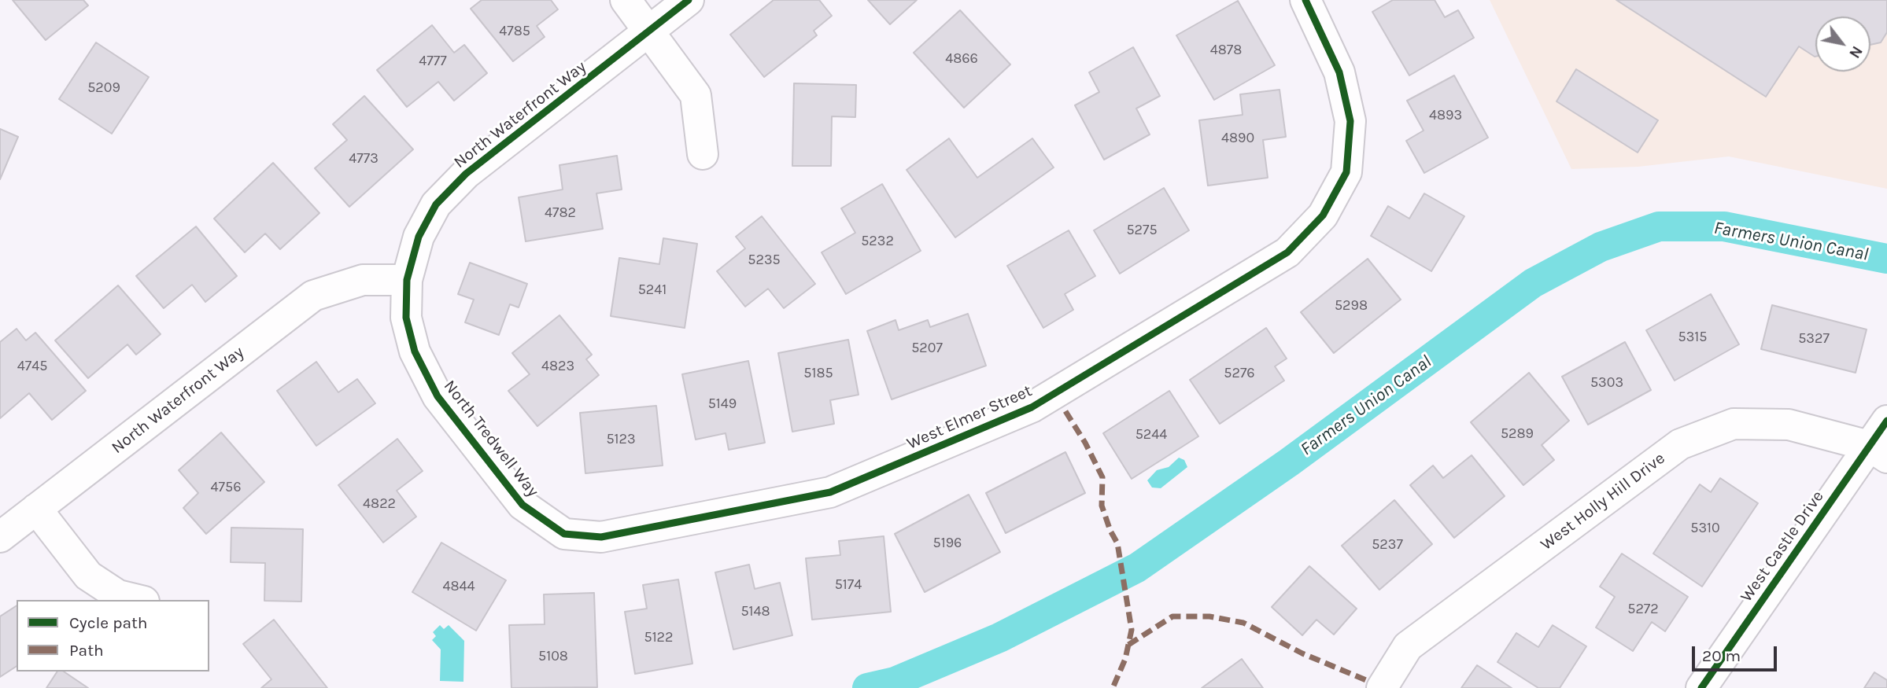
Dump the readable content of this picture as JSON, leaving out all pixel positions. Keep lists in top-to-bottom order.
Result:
{
  "streets": {
    "street": [
      "North Waterfront Way",
      "West Elmer Street",
      "North Tredwell Way",
      "West Holly Hill Drive",
      "West Castle Drive"
    ]
  },
  "crossings": [
    ["North Waterfront Way", "North Tredwell Way"],
    ["West Elmer Street", "North Tredwell Way"],
    ["West Holly Hill Drive", "West Castle Drive"]
  ],
  "water": ["Farmers Union Canal"],
  "house_numbers": [
    "4785",
    "4878",
    "4866",
    "4777",
    "5209",
    "4893",
    "4890",
    "4773",
    "4782",
    "5275",
    "5232",
    "5235",
    "5241",
    "5298",
    "5315",
    "5327",
    "5207",
    "4745",
    "4823",
    "5185",
    "5276",
    "5303",
    "5149",
    "5289",
    "5244",
    "5123",
    "4756",
    "4822",
    "5310",
    "5196",
    "5237",
    "5174",
    "4844",
    "5272",
    "5148",
    "5122",
    "5108"
  ],
  "legend": ["Cycle path", "Path"],
  "scale_bar": "20 m",
  "north": "bottom right"
}
